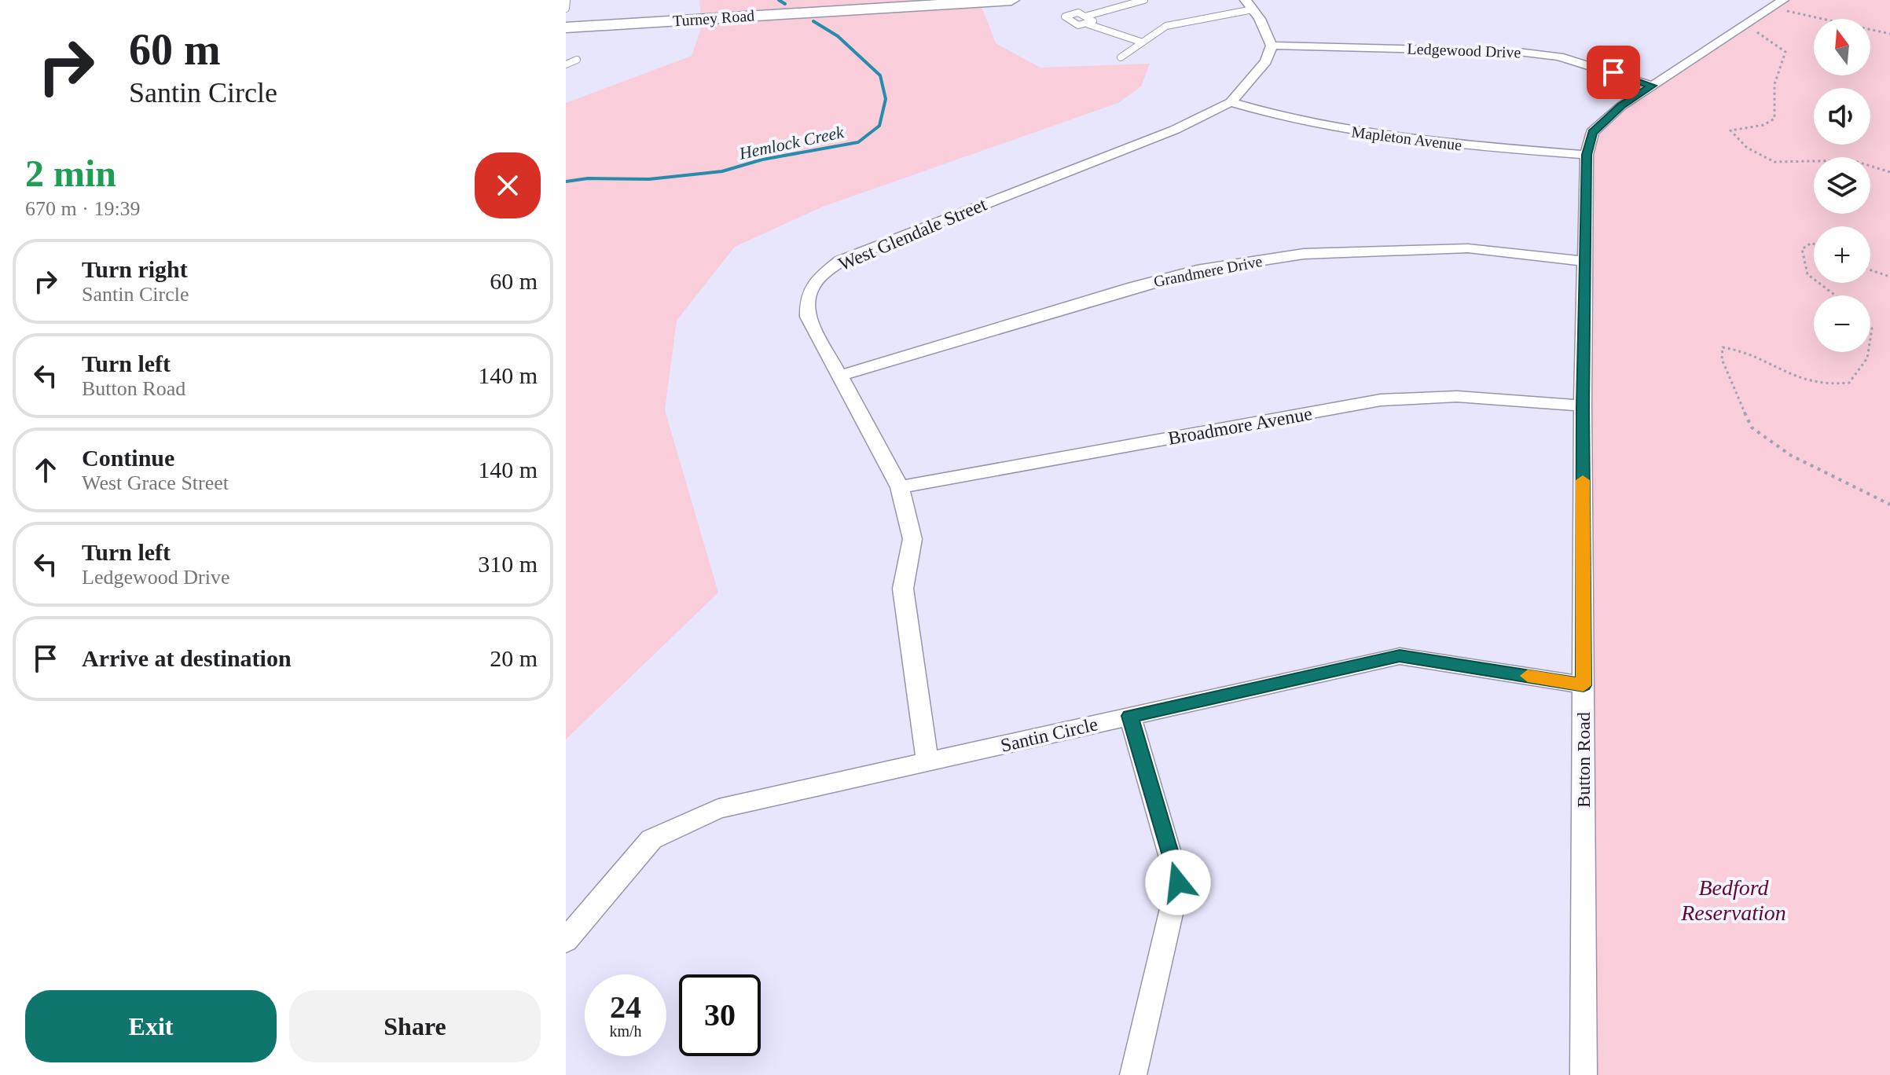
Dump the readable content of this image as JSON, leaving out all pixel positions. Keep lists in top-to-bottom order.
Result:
{
  "streets": {
    "street": [
      "Turney Road",
      "Ledgewood Drive",
      "Mapleton Avenue",
      "West Glendale Street",
      "Grandmere Drive",
      "Broadmore Avenue",
      "Santin Circle",
      "Button Road"
    ]
  },
  "crossings": [
    ["Ledgewood Drive", "West Glendale Street"],
    ["Mapleton Avenue", "West Glendale Street"],
    ["Mapleton Avenue", "Button Road"],
    ["West Glendale Street", "Grandmere Drive"],
    ["West Glendale Street", "Broadmore Avenue"],
    ["West Glendale Street", "Santin Circle"],
    ["Grandmere Drive", "Button Road"],
    ["Broadmore Avenue", "Button Road"],
    ["Santin Circle", "Button Road"]
  ],
  "water": ["Hemlock Creek"],
  "parks": ["Bedford Reservation"],
  "north": "top",
  "page": {
    "turn": ["60 m", "Santin Circle"],
    "map_buttons": ["+", "−"],
    "heading": ["2 min", "670 m · 19:39"],
    "list": [
      {
        "name": "Turn right",
        "note": "Santin Circle",
        "value": "60 m"
      },
      {
        "name": "Turn left",
        "note": "Button Road",
        "value": "140 m"
      },
      {
        "name": "Continue",
        "note": "West Grace Street",
        "value": "140 m"
      },
      {
        "name": "Turn left",
        "note": "Ledgewood Drive",
        "value": "310 m"
      },
      {
        "name": "Arrive at destination",
        "value": "20 m"
      }
    ],
    "speed": "24 km/h",
    "limit": "30",
    "buttons": ["Exit", "Share"]
  }
}
